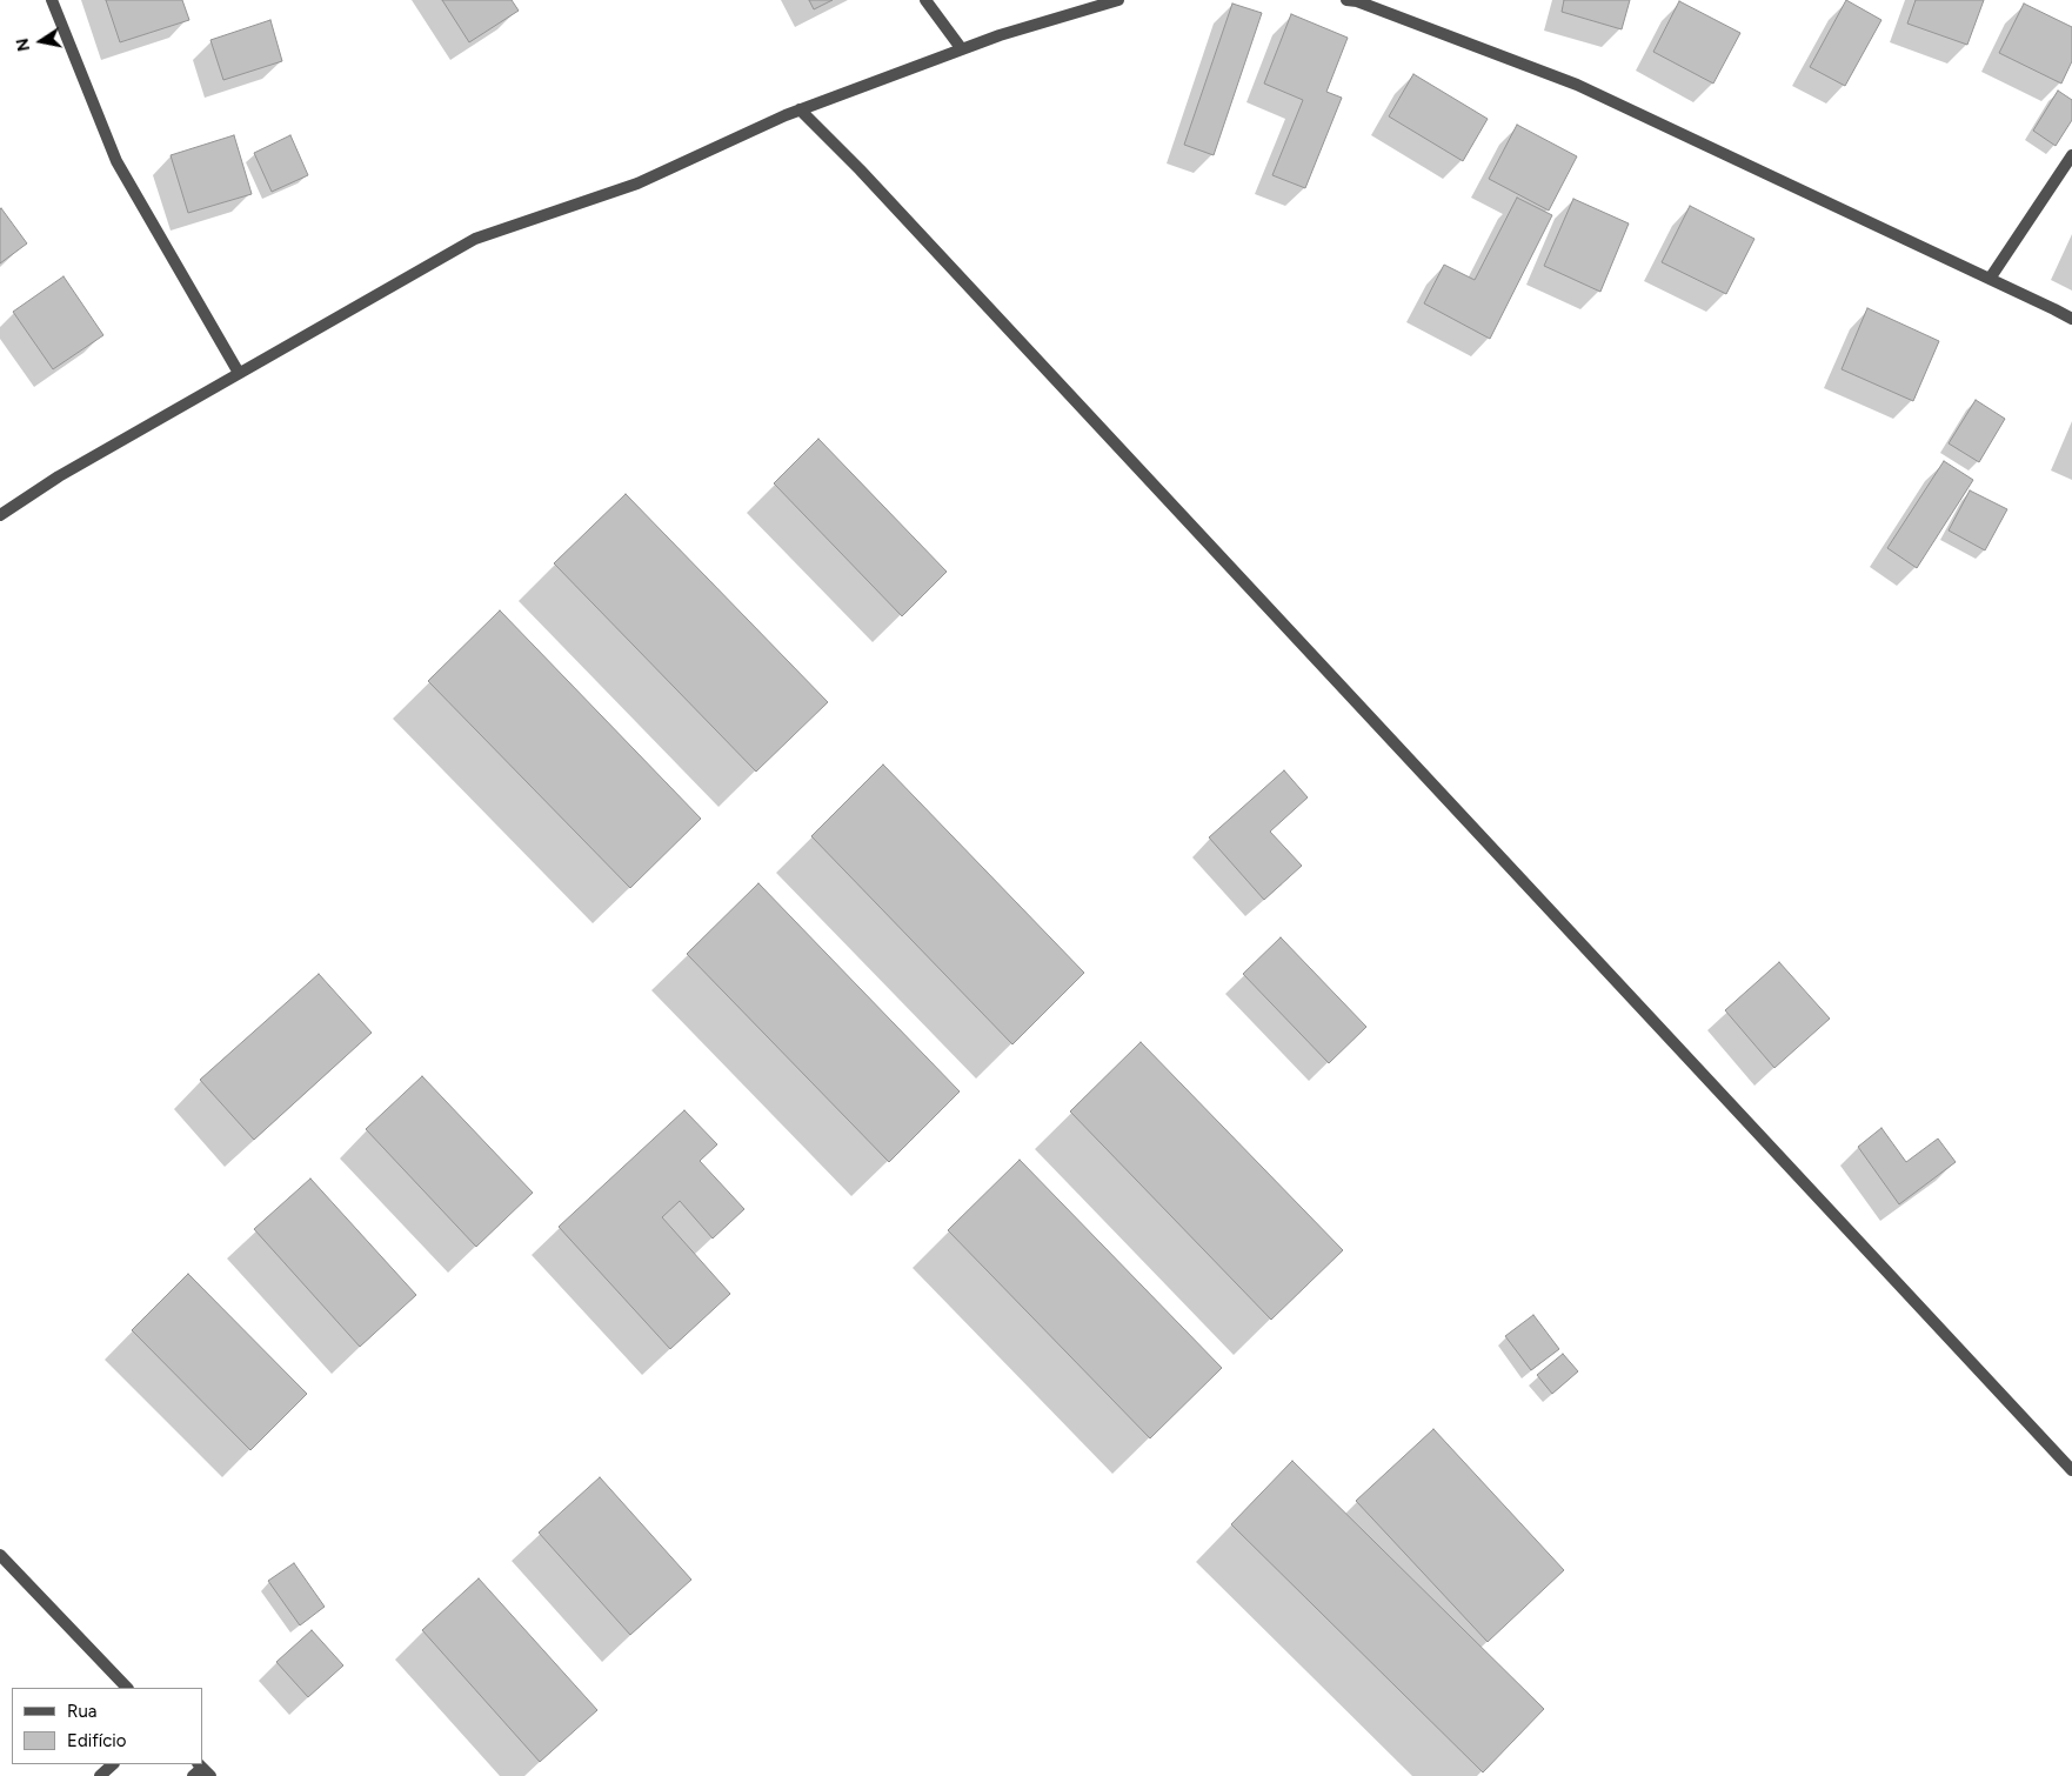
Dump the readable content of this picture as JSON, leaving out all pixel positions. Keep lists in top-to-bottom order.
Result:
{
  "legend": ["Rua", "Edifício"],
  "north": "left"
}
